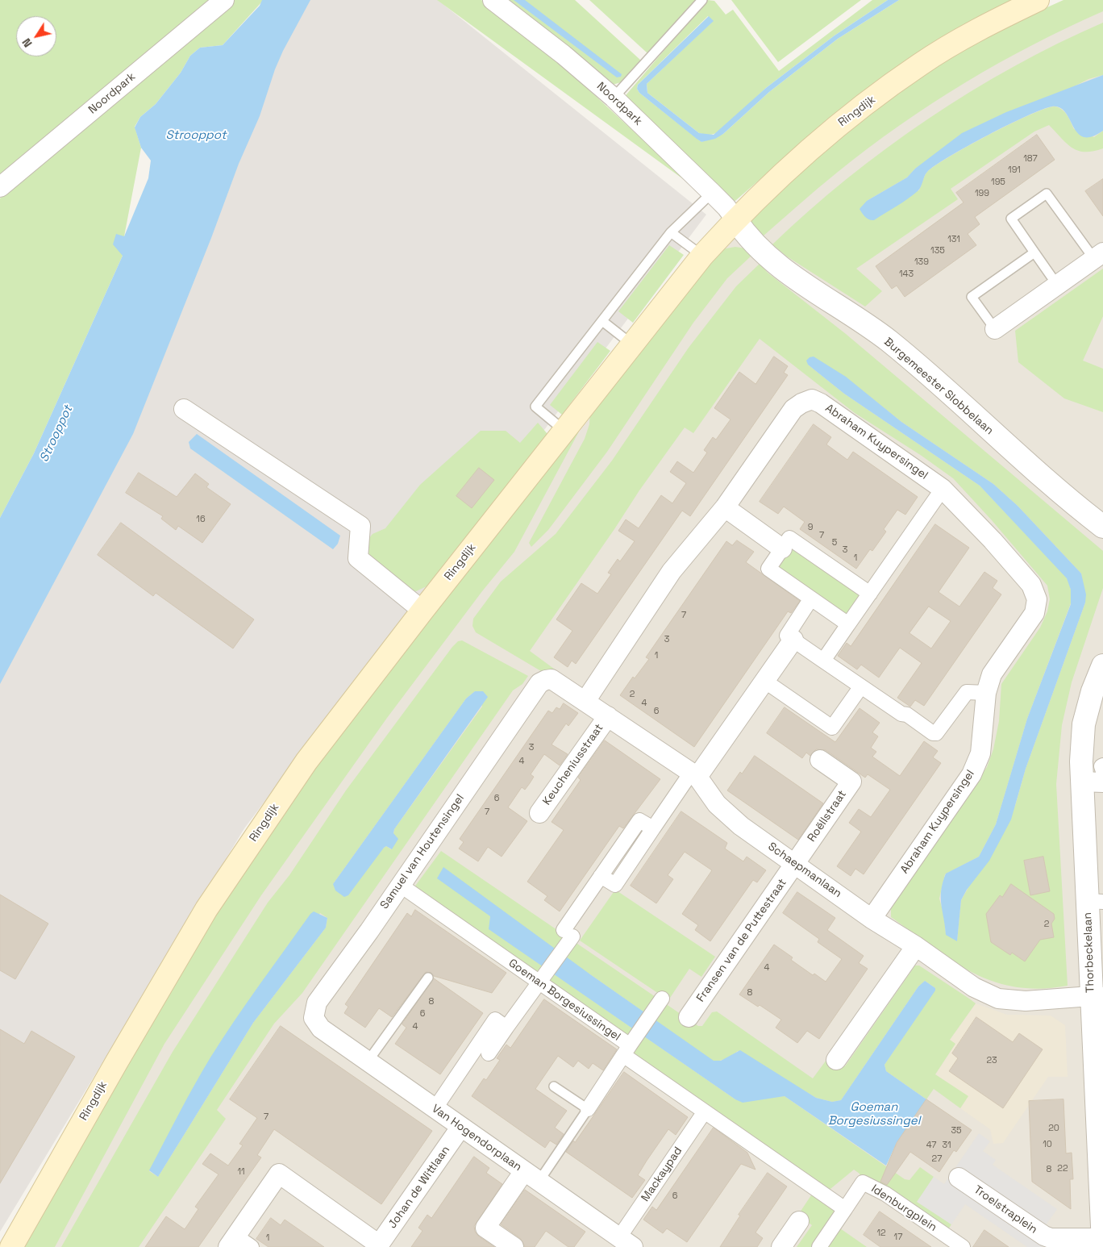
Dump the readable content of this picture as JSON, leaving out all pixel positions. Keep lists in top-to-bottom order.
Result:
{
  "streets": {
    "main road": ["Ringdijk"],
    "street": [
      "Noordpark",
      "Burgemeester Slobbelaan",
      "Abraham Kuypersingel",
      "Keucheniusstraat",
      "Roëllstraat",
      "Samuel van Houtensingel",
      "Schaepmanlaan",
      "Fransen van de Puttestraat",
      "Thorbeckelaan",
      "Goeman Borgesiussingel",
      "Van Hogendorplaan",
      "Mackaypad",
      "Johan de Wittlaan",
      "Idenburgplein",
      "Troelstraplein"
    ]
  },
  "crossings": [
    ["Noordpark", "Ringdijk"],
    ["Noordpark", "Burgemeester Slobbelaan"],
    ["Ringdijk", "Burgemeester Slobbelaan"],
    ["Abraham Kuypersingel", "Schaepmanlaan"],
    ["Keucheniusstraat", "Schaepmanlaan"],
    ["Roëllstraat", "Schaepmanlaan"],
    ["Roëllstraat", "Fransen van de Puttestraat"],
    ["Samuel van Houtensingel", "Schaepmanlaan"],
    ["Samuel van Houtensingel", "Goeman Borgesiussingel"],
    ["Samuel van Houtensingel", "Van Hogendorplaan"],
    ["Schaepmanlaan", "Fransen van de Puttestraat"],
    ["Schaepmanlaan", "Thorbeckelaan"],
    ["Thorbeckelaan", "Troelstraplein"],
    ["Goeman Borgesiussingel", "Mackaypad"],
    ["Goeman Borgesiussingel", "Idenburgplein"],
    ["Van Hogendorplaan", "Mackaypad"],
    ["Van Hogendorplaan", "Johan de Wittlaan"]
  ],
  "water": ["Strooppot", "Goeman Borgesiussingel"],
  "house_numbers": [
    "187",
    "191",
    "195",
    "199",
    "131",
    "135",
    "139",
    "143",
    "16",
    "9",
    "7",
    "5",
    "3",
    "1",
    "7",
    "3",
    "1",
    "2",
    "4",
    "6",
    "3",
    "4",
    "6",
    "7",
    "2",
    "4",
    "8",
    "8",
    "6",
    "4",
    "23",
    "7",
    "20",
    "35",
    "10",
    "47",
    "31",
    "27",
    "22",
    "8",
    "11",
    "6",
    "12",
    "17",
    "1"
  ],
  "north": "bottom left"
}
